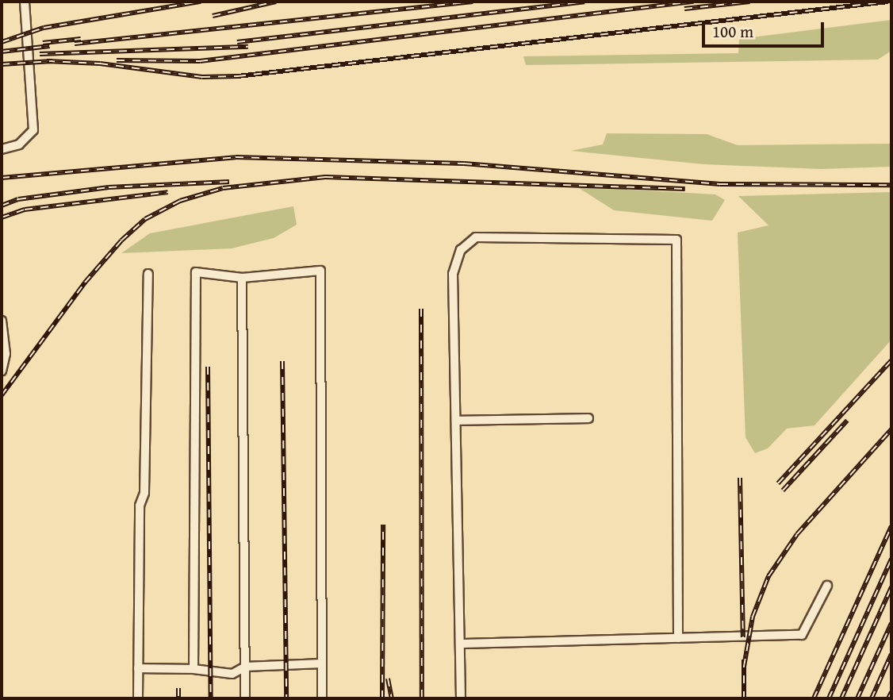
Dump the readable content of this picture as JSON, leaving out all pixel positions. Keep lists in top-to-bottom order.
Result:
{
  "scale_bar": "100 m"
}
